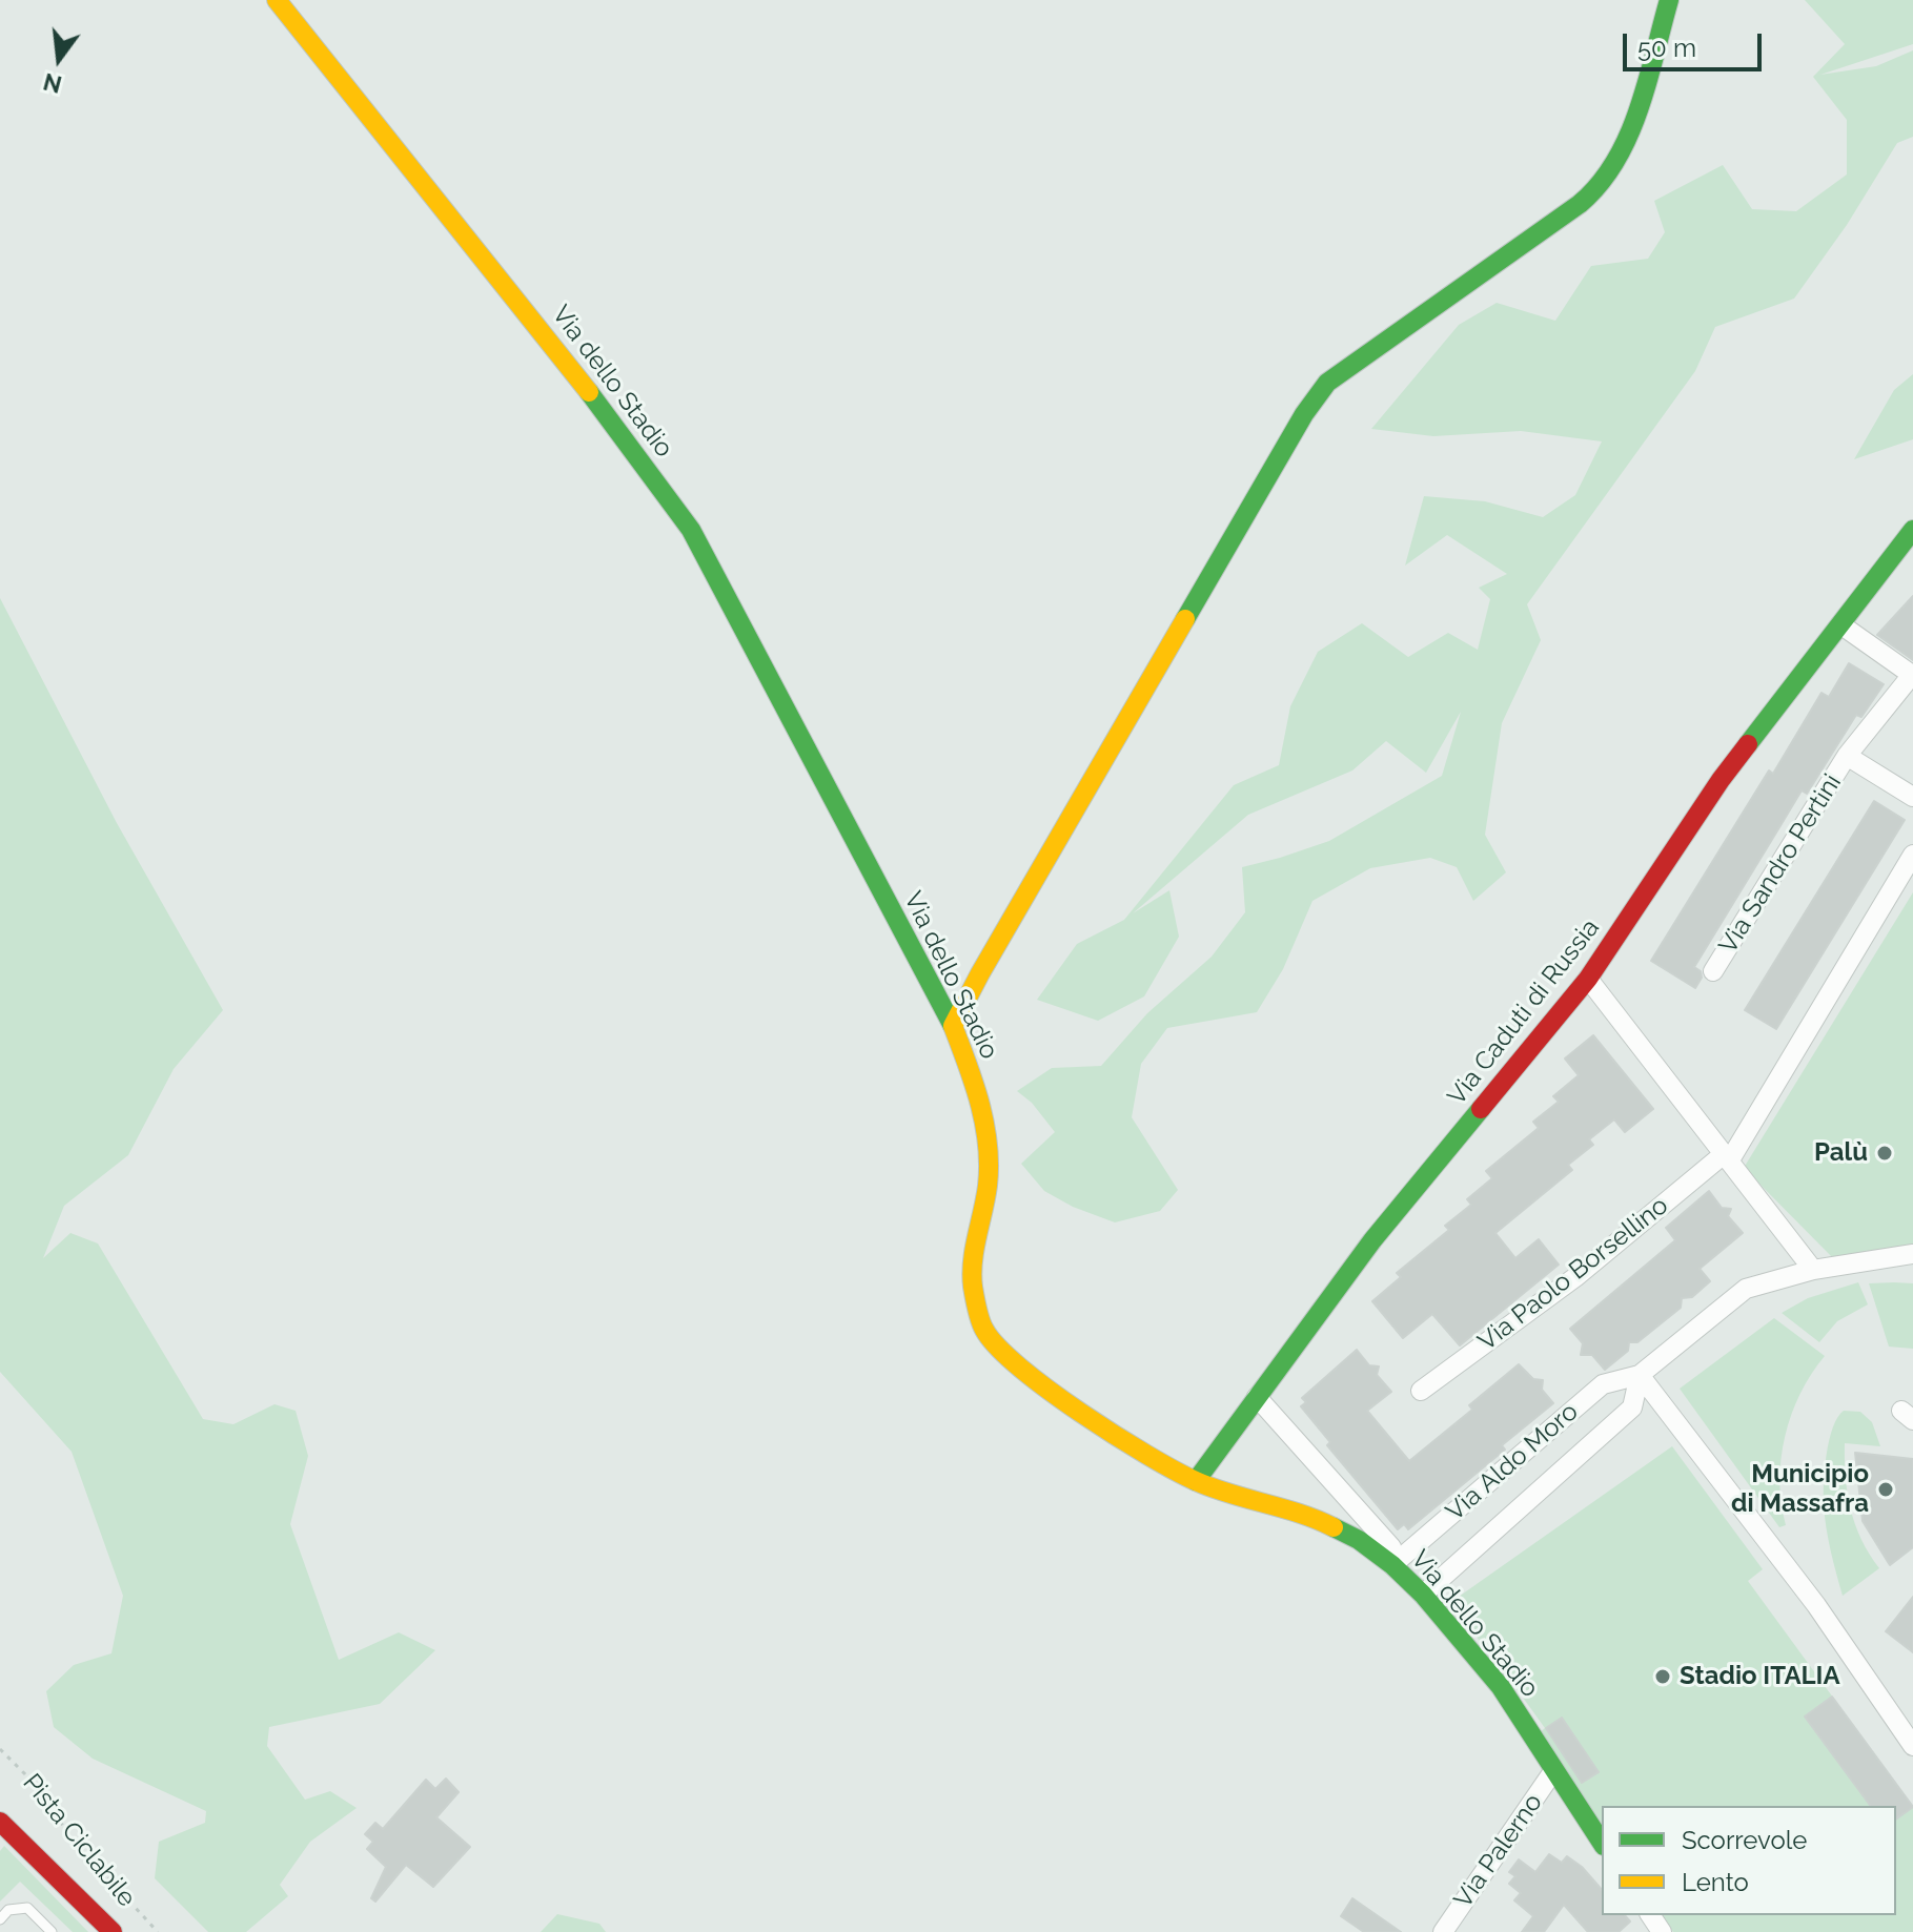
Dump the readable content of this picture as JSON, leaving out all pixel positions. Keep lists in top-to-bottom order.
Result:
{
  "streets": {
    "street": [
      "Via dello Stadio",
      "Via Sandro Pertini",
      "Via Caduti di Russia",
      "Via Paolo Borsellino",
      "Via Aldo Moro",
      "Via Palerno"
    ],
    "path": ["Pista Ciclabile"]
  },
  "crossings": [
    ["Via dello Stadio", "Via Caduti di Russia"],
    ["Via dello Stadio", "Via Aldo Moro"],
    ["Via dello Stadio", "Via Palerno"],
    ["Via Sandro Pertini", "Via Caduti di Russia"]
  ],
  "places": ["Palù", "Municipio di Massafra", "Stadio ITALIA"],
  "legend": ["Scorrevole", "Lento"],
  "scale_bar": "50 m",
  "north": "bottom"
}
